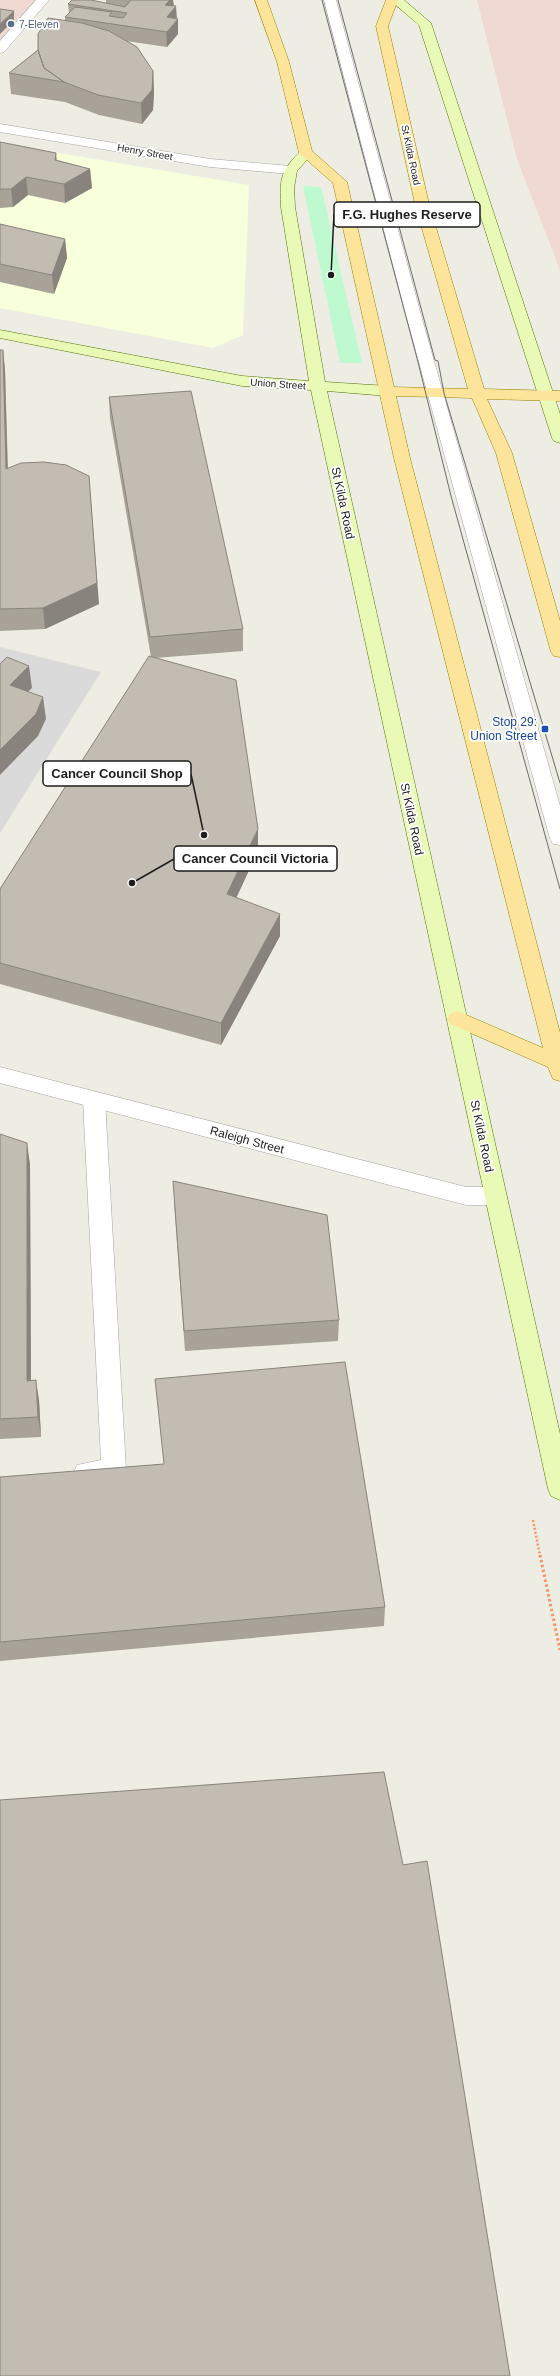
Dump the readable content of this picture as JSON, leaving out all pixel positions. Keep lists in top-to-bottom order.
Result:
{
  "streets": {
    "main road": ["St Kilda Road", "Union Street"],
    "street": ["Henry Street", "Raleigh Street"]
  },
  "crossings": [
    ["Henry Street", "St Kilda Road"],
    ["St Kilda Road", "Union Street"],
    ["St Kilda Road", "Raleigh Street"]
  ],
  "places": {
    "other": [
      "7-Eleven",
      "F.G. Hughes Reserve",
      "Cancer Council Shop",
      "Cancer Council Victoria"
    ],
    "transit": ["Stop 29: Union Street"]
  }
}
